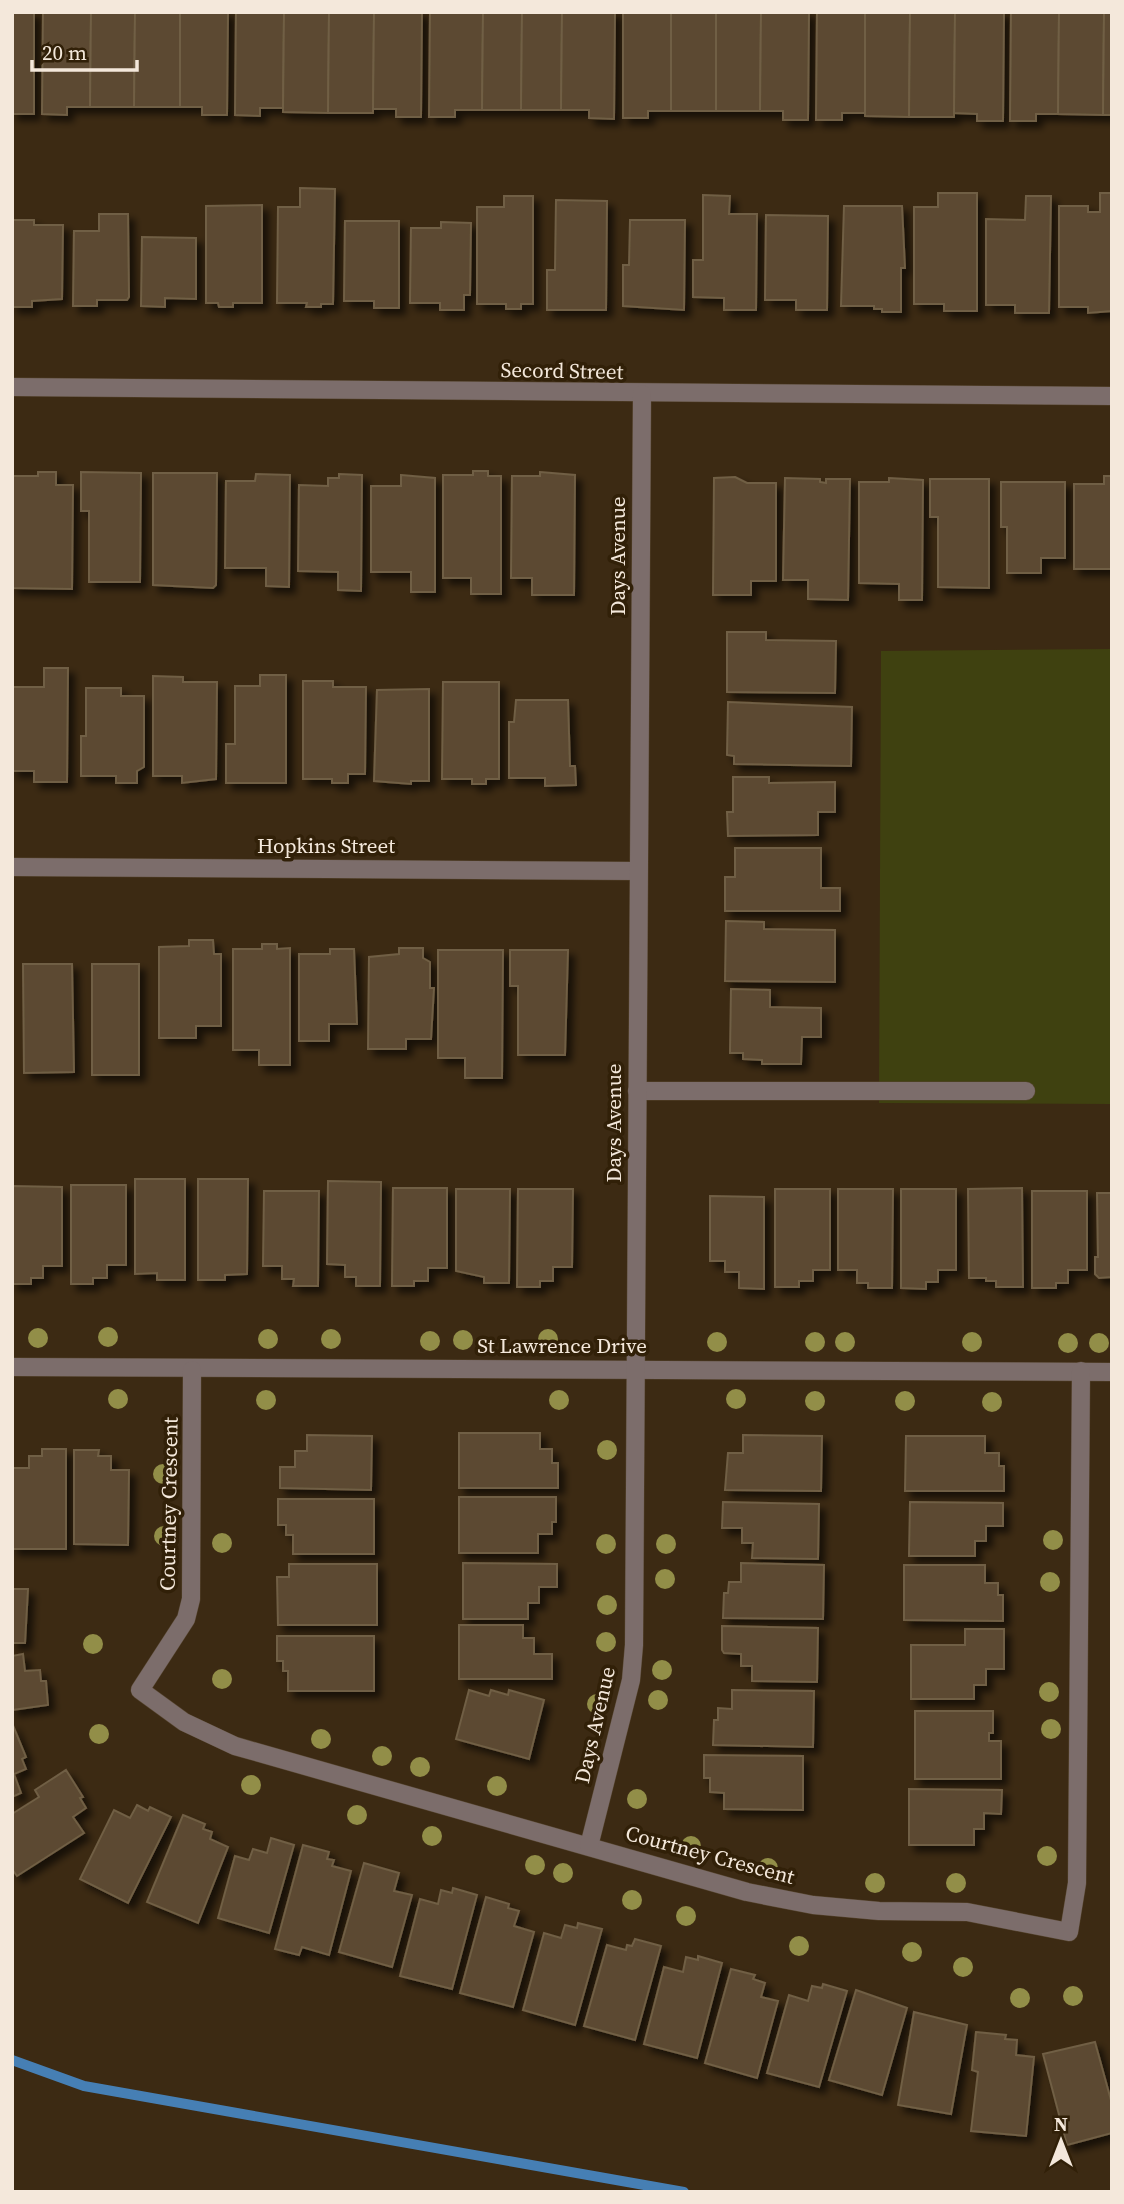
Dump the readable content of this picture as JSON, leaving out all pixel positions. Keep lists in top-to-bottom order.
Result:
{
  "streets": {
    "street": [
      "Secord Street",
      "Days Avenue",
      "Hopkins Street",
      "St Lawrence Drive",
      "Courtney Crescent"
    ]
  },
  "crossings": [
    ["Secord Street", "Days Avenue"],
    ["Days Avenue", "Hopkins Street"],
    ["Days Avenue", "St Lawrence Drive"],
    ["Days Avenue", "Courtney Crescent"],
    ["St Lawrence Drive", "Courtney Crescent"]
  ],
  "scale_bar": "20 m",
  "north": "top"
}
